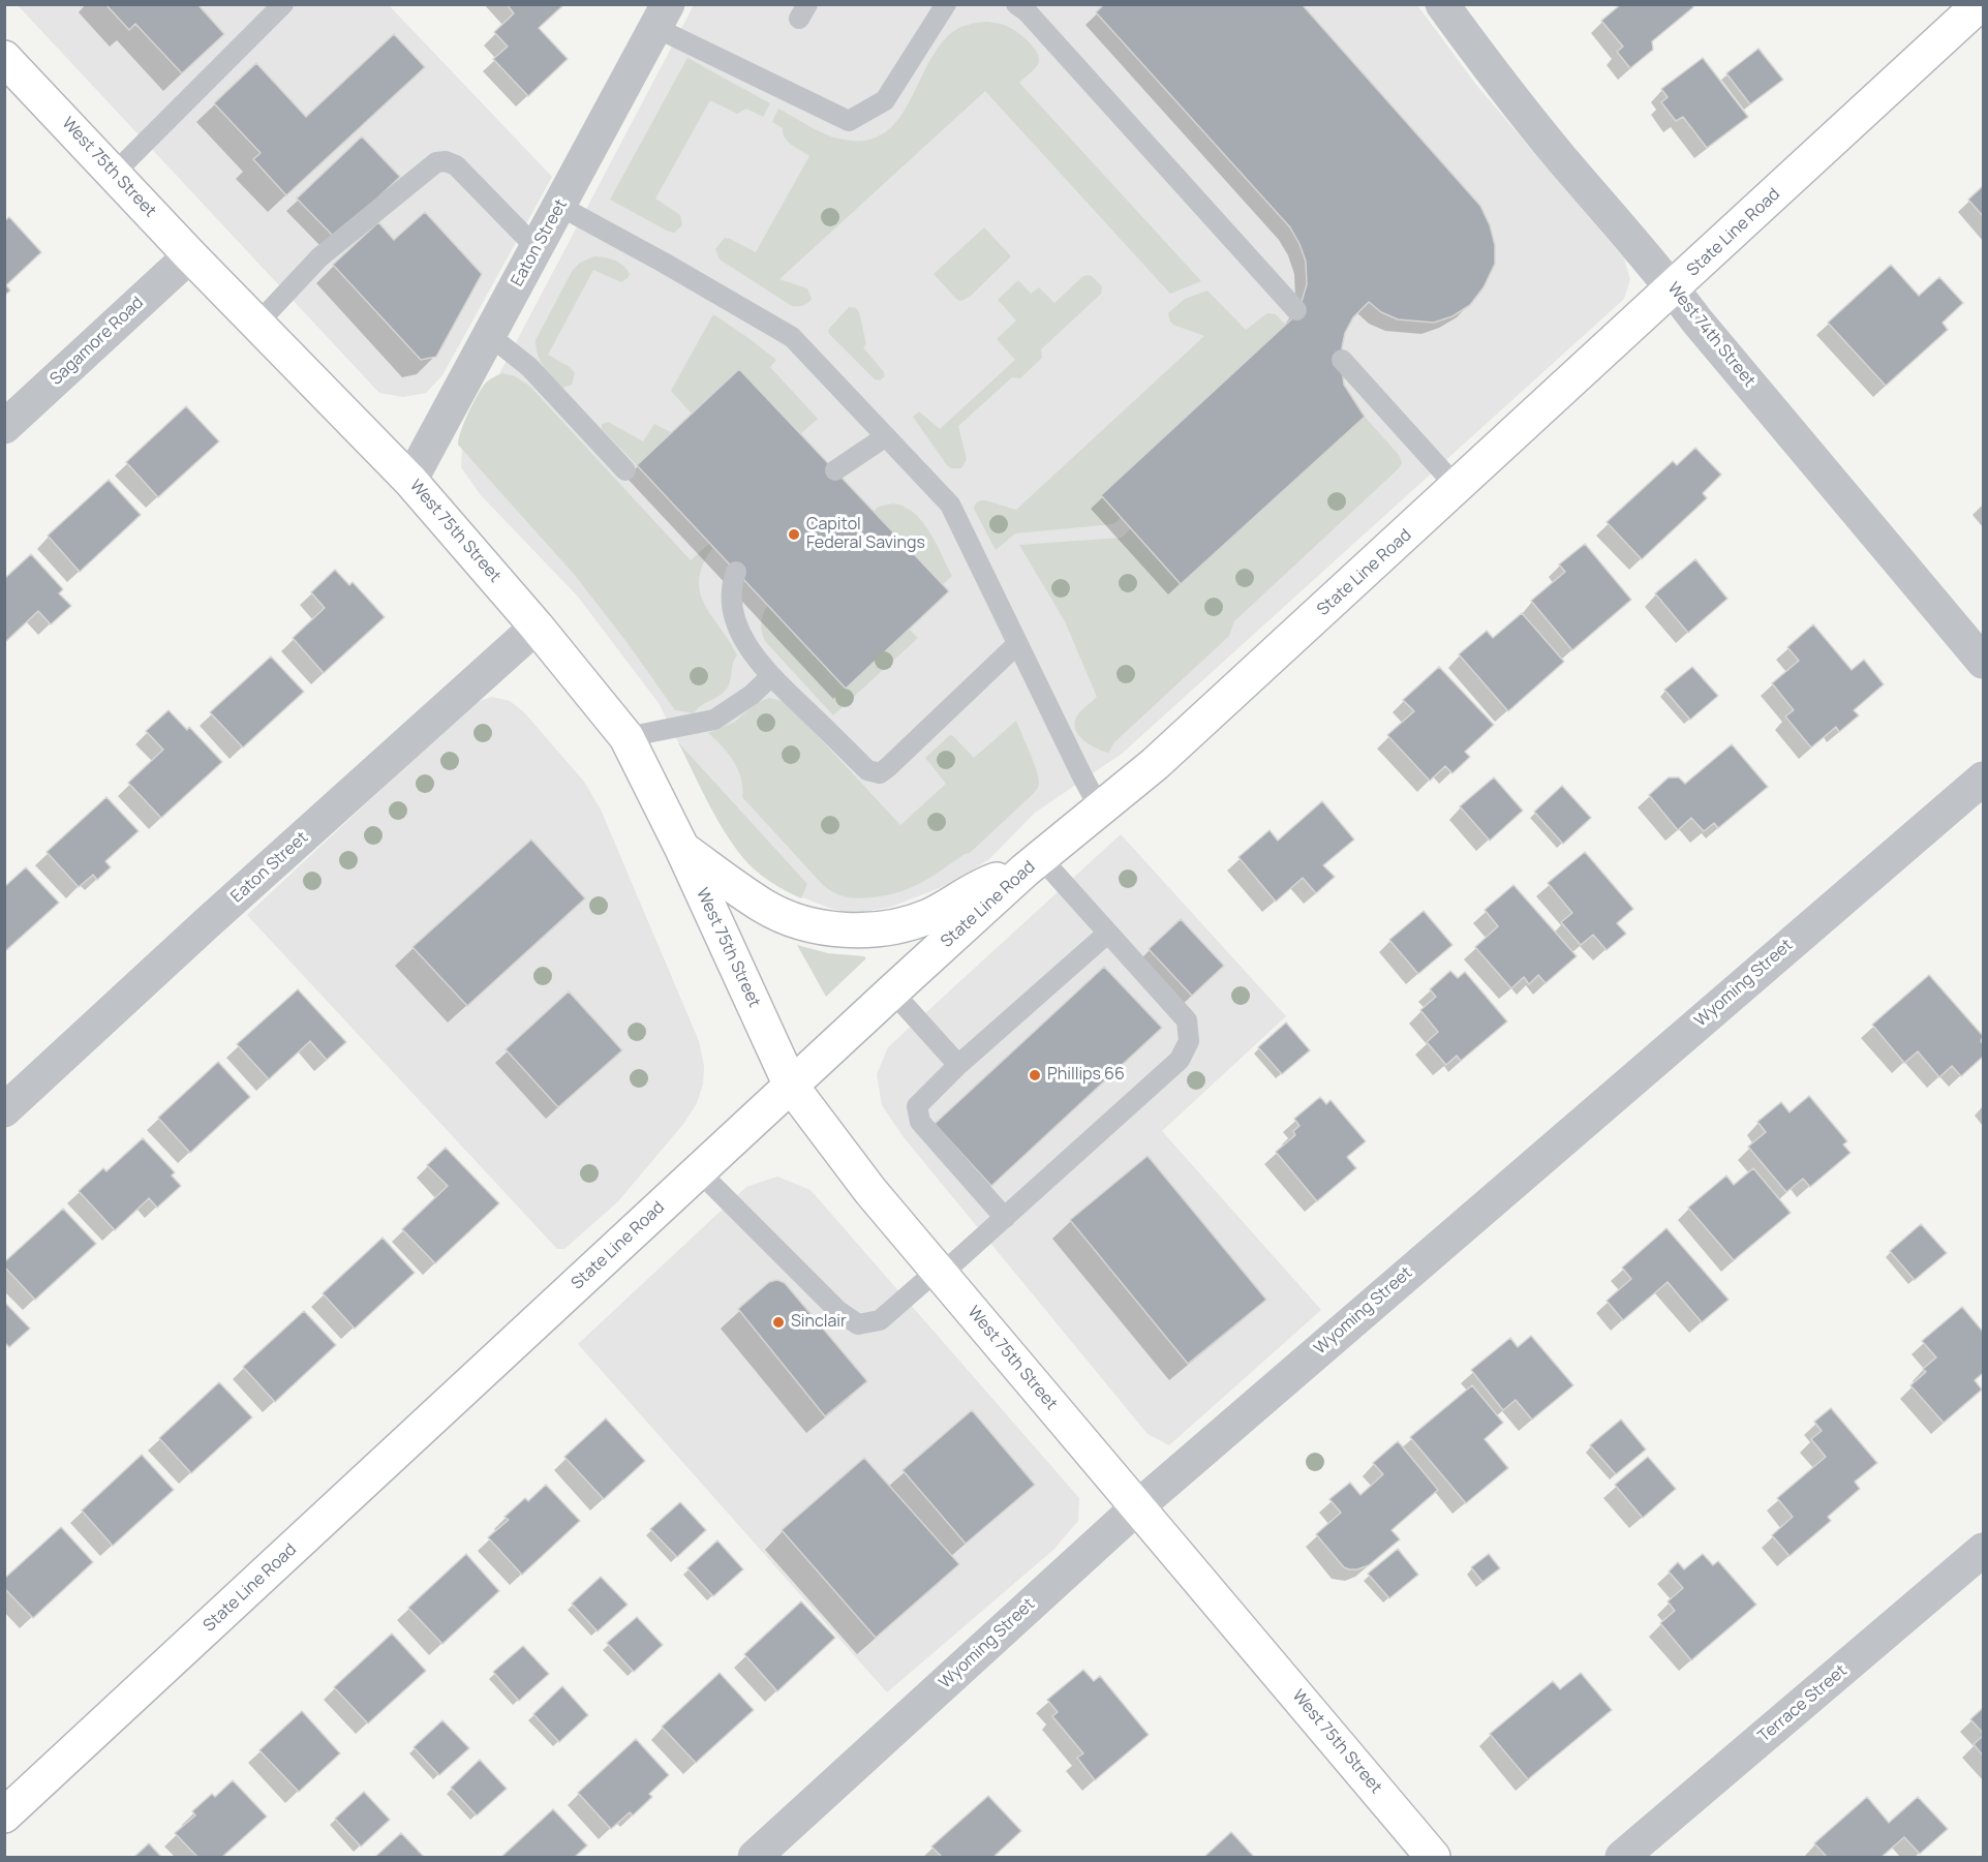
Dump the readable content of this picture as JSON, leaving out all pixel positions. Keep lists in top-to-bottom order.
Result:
{
  "streets": {
    "main road": ["West 75th Street", "State Line Road"],
    "street": [
      "Eaton Street",
      "West 74th Street",
      "Sagamore Road",
      "Wyoming Street",
      "Terrace Street"
    ]
  },
  "crossings": [
    ["West 75th Street", "State Line Road"],
    ["West 75th Street", "Eaton Street"],
    ["West 75th Street", "Sagamore Road"],
    ["West 75th Street", "Wyoming Street"],
    ["State Line Road", "West 74th Street"]
  ],
  "places": ["Capitol Federal Savings", "Phillips 66", "Sinclair"]
}
